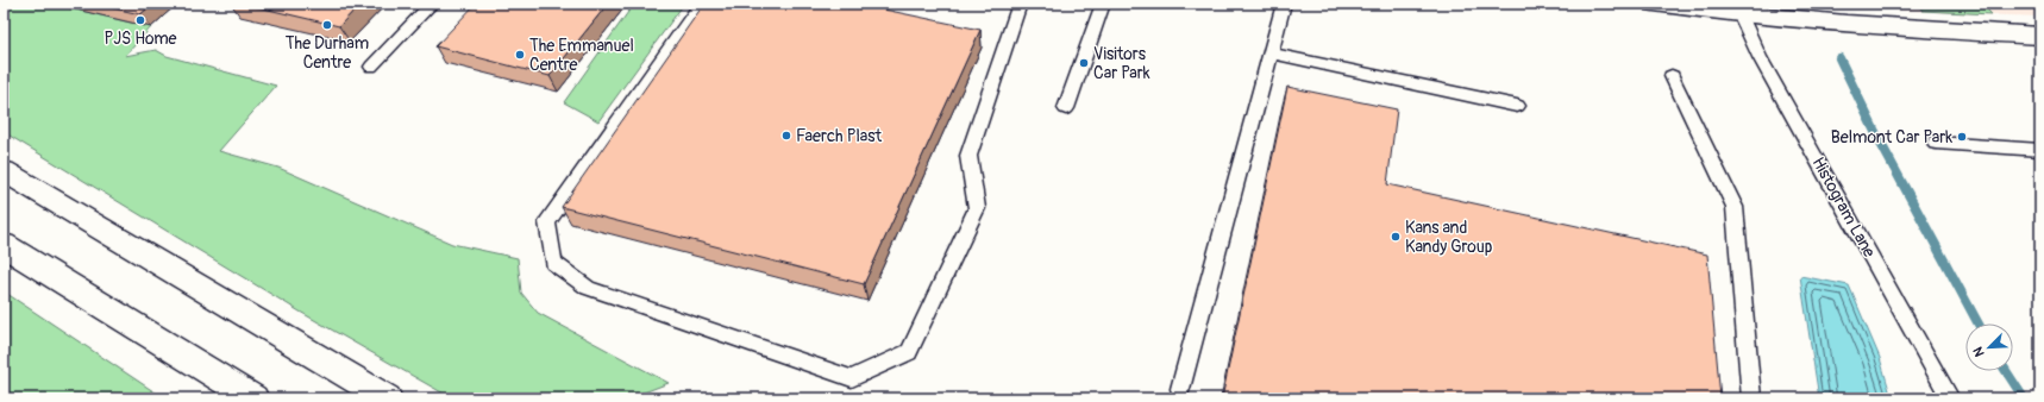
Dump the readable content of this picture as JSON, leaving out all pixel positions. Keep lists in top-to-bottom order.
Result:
{
  "streets": {
    "lane": ["Histogram Lane"]
  },
  "places": [
    "PJS Home",
    "The Durham Centre",
    "The Emmanuel Centre",
    "Visitors Car Park",
    "Faerch Plast",
    "Belmont Car Park",
    "Kans and Kandy Group"
  ],
  "north": "bottom left"
}
